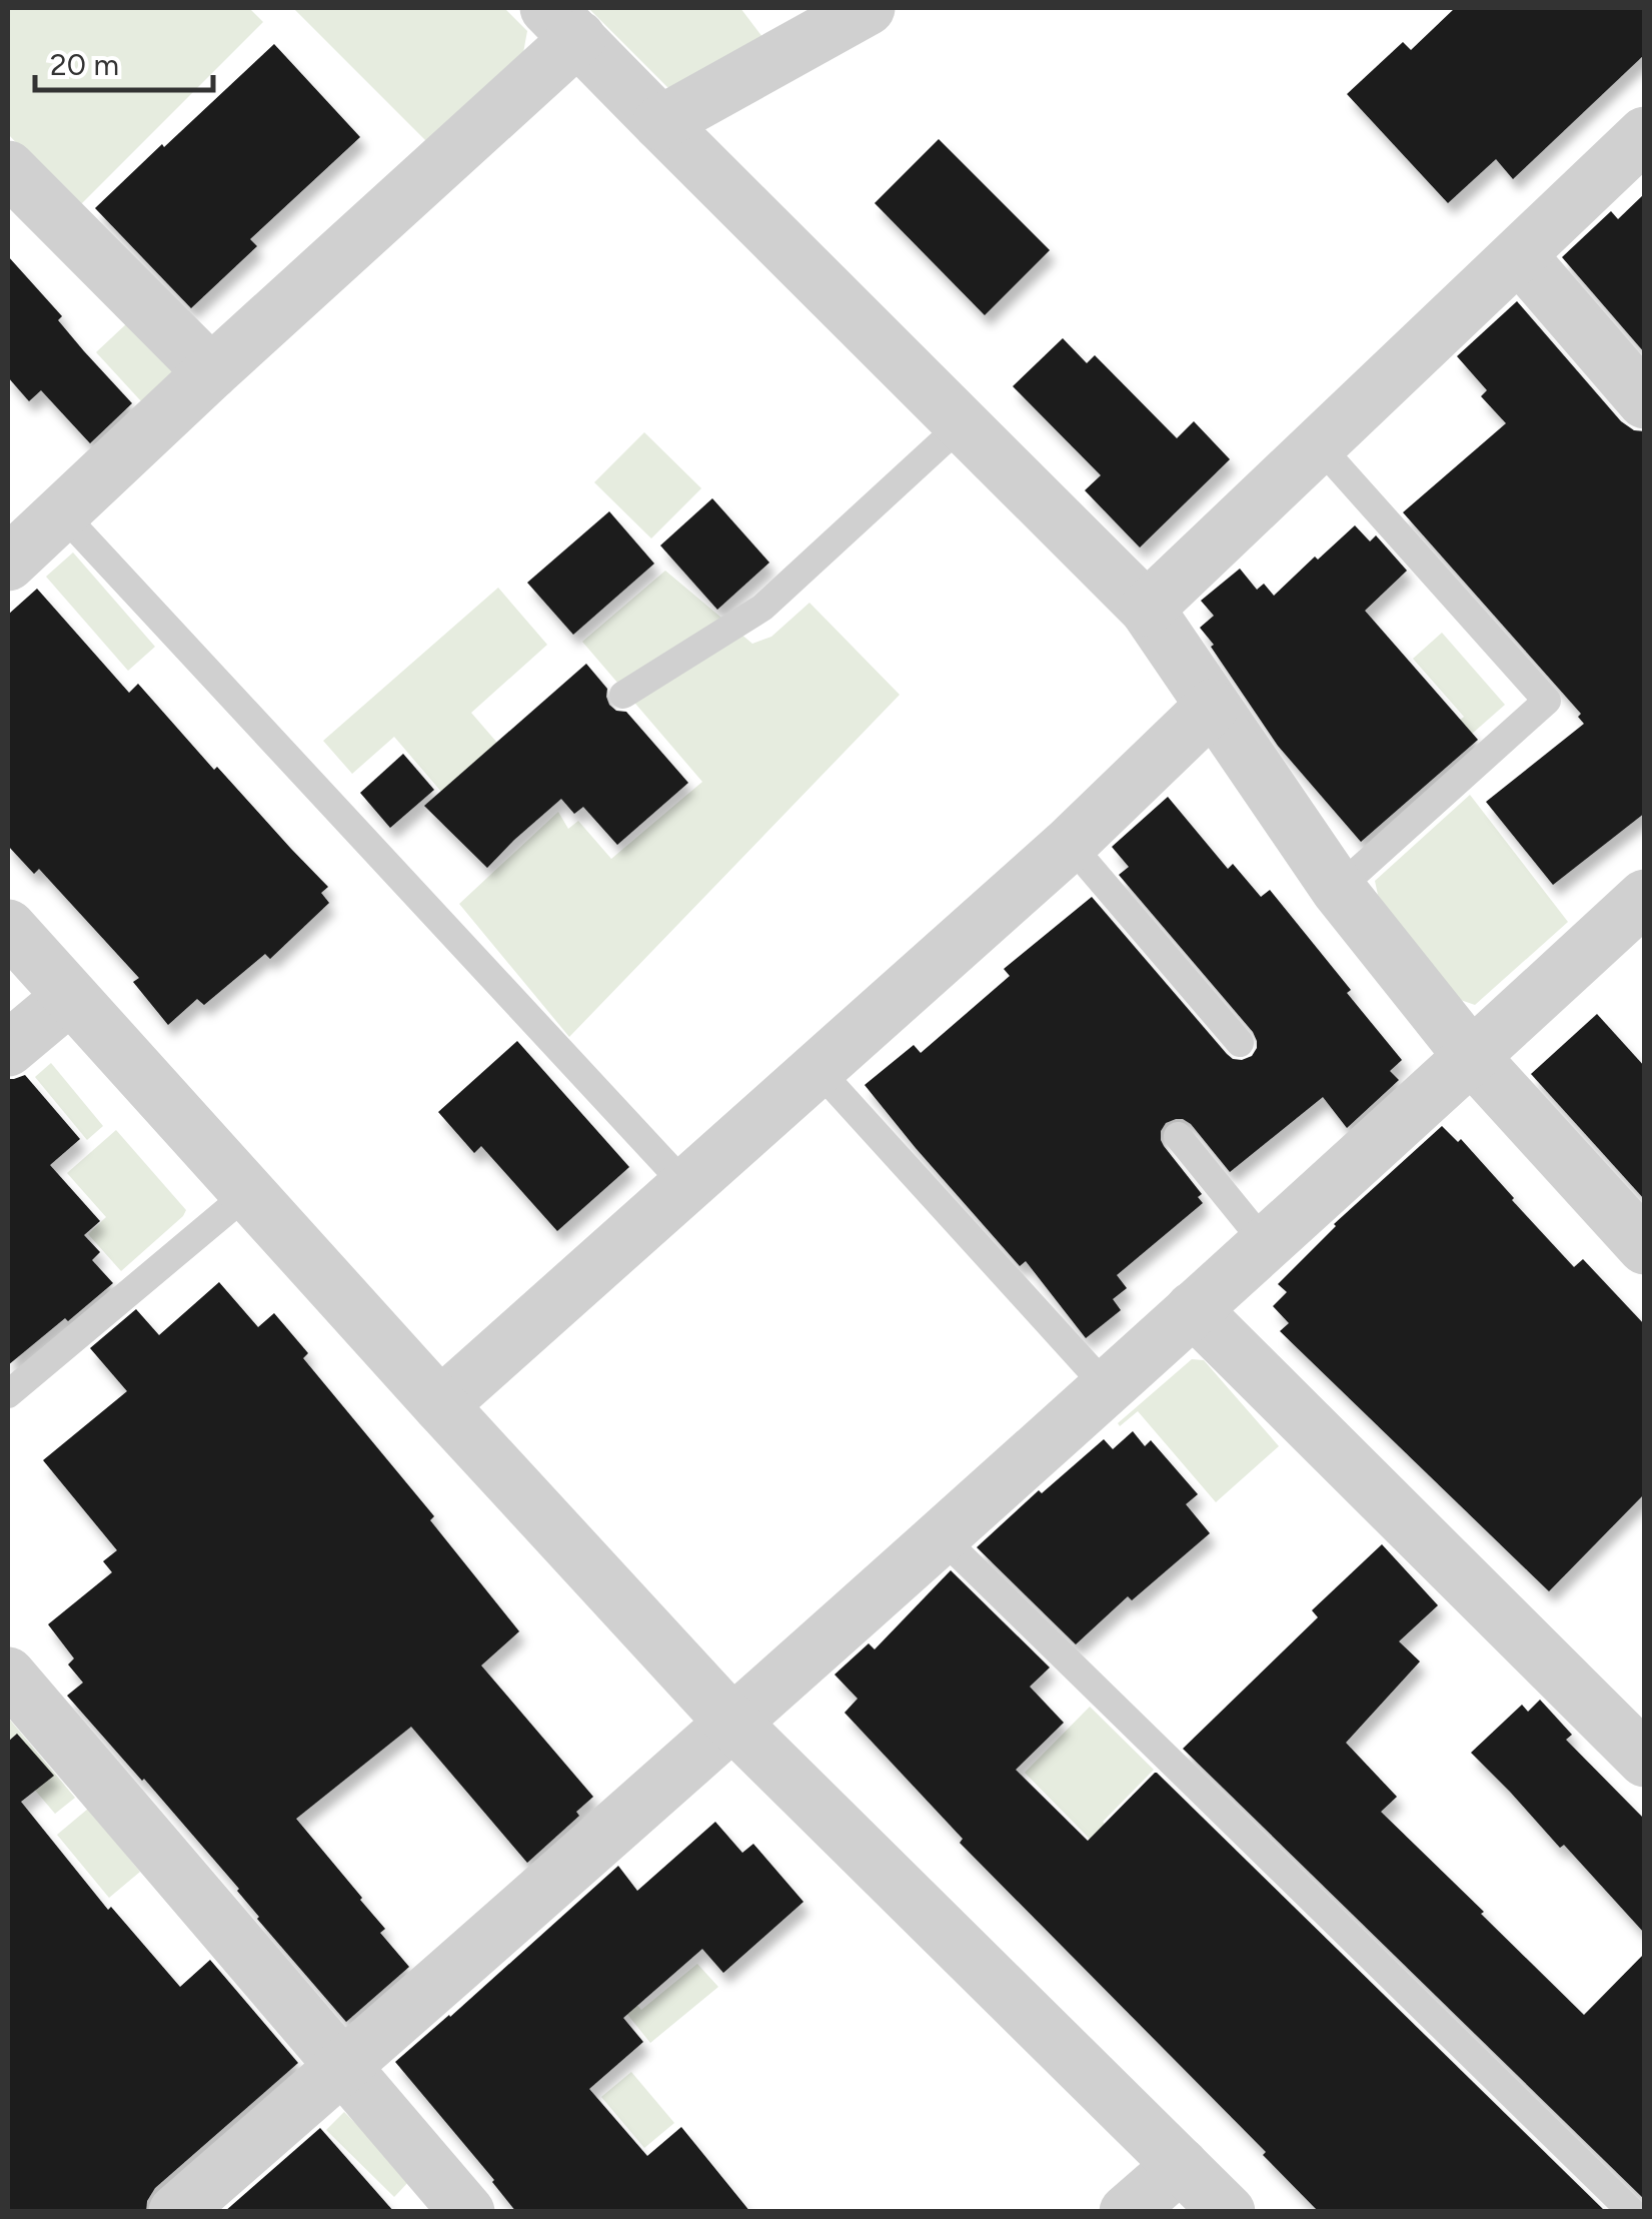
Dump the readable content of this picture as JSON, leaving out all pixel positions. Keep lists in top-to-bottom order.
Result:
{
  "scale_bar": "20 m"
}
